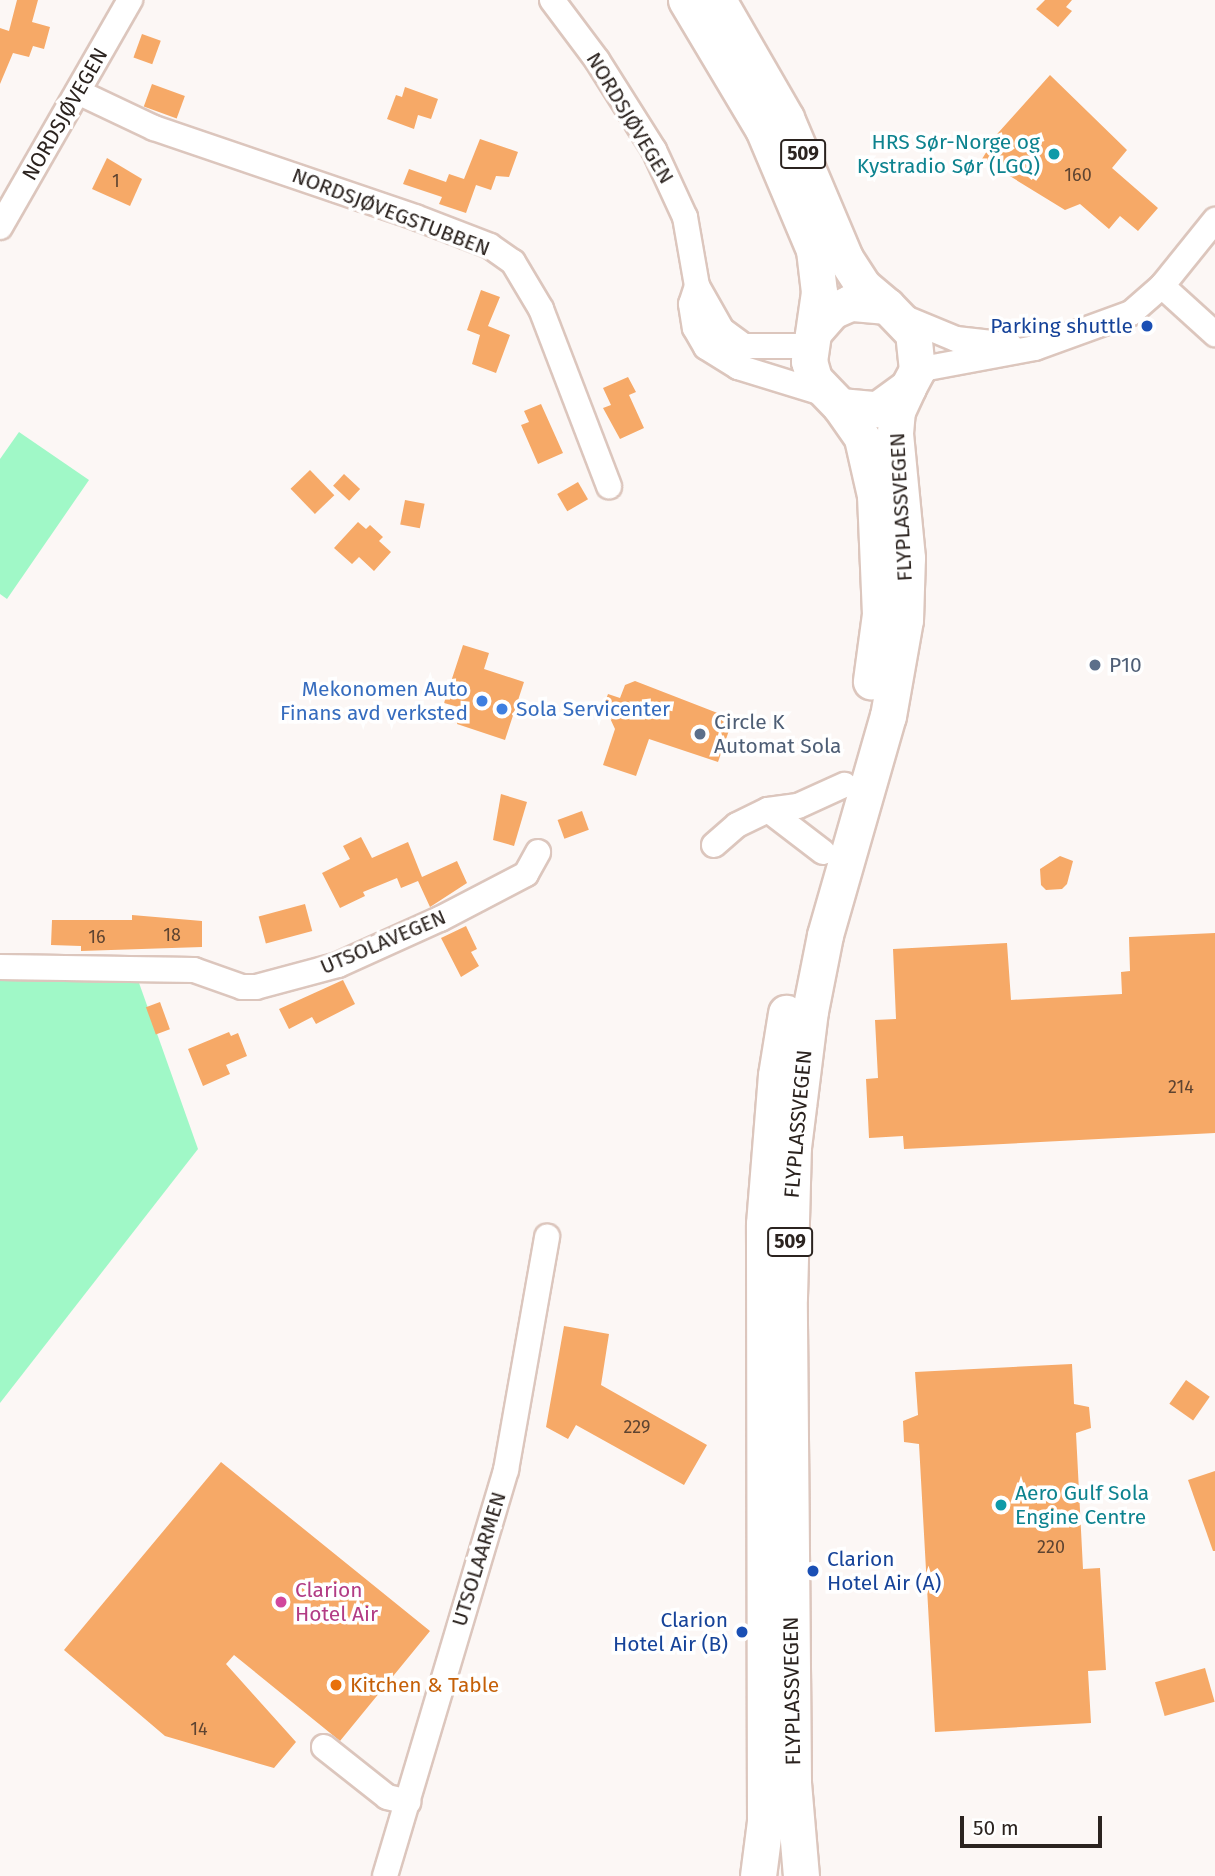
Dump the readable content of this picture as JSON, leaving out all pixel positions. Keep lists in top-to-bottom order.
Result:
{
  "streets": {
    "highway": ["509", "FLYPLASSVEGEN"],
    "street": [
      "NORDSJØVEGEN",
      "NORDSJØVEGSTUBBEN",
      "UTSOLAVEGEN",
      "UTSOLAARMEN"
    ]
  },
  "crossings": [
    ["NORDSJØVEGEN", "NORDSJØVEGSTUBBEN"],
    ["NORDSJØVEGEN", "FLYPLASSVEGEN"]
  ],
  "places": [
    "HRS Sør-Norge og Kystradio Sør (LGQ)",
    "Parking shuttle",
    "P10",
    "Mekonomen Auto Finans avd verksted",
    "Sola Servicenter",
    "Circle K Automat Sola",
    "Aero Gulf Sola Engine Centre",
    "Clarion Hotel Air (A)",
    "Clarion Hotel Air",
    "Clarion Hotel Air (B)",
    "Kitchen & Table"
  ],
  "house_numbers": [
    "160",
    "1",
    "18",
    "16",
    "214",
    "229",
    "220",
    "14"
  ],
  "scale_bar": "50 m"
}
